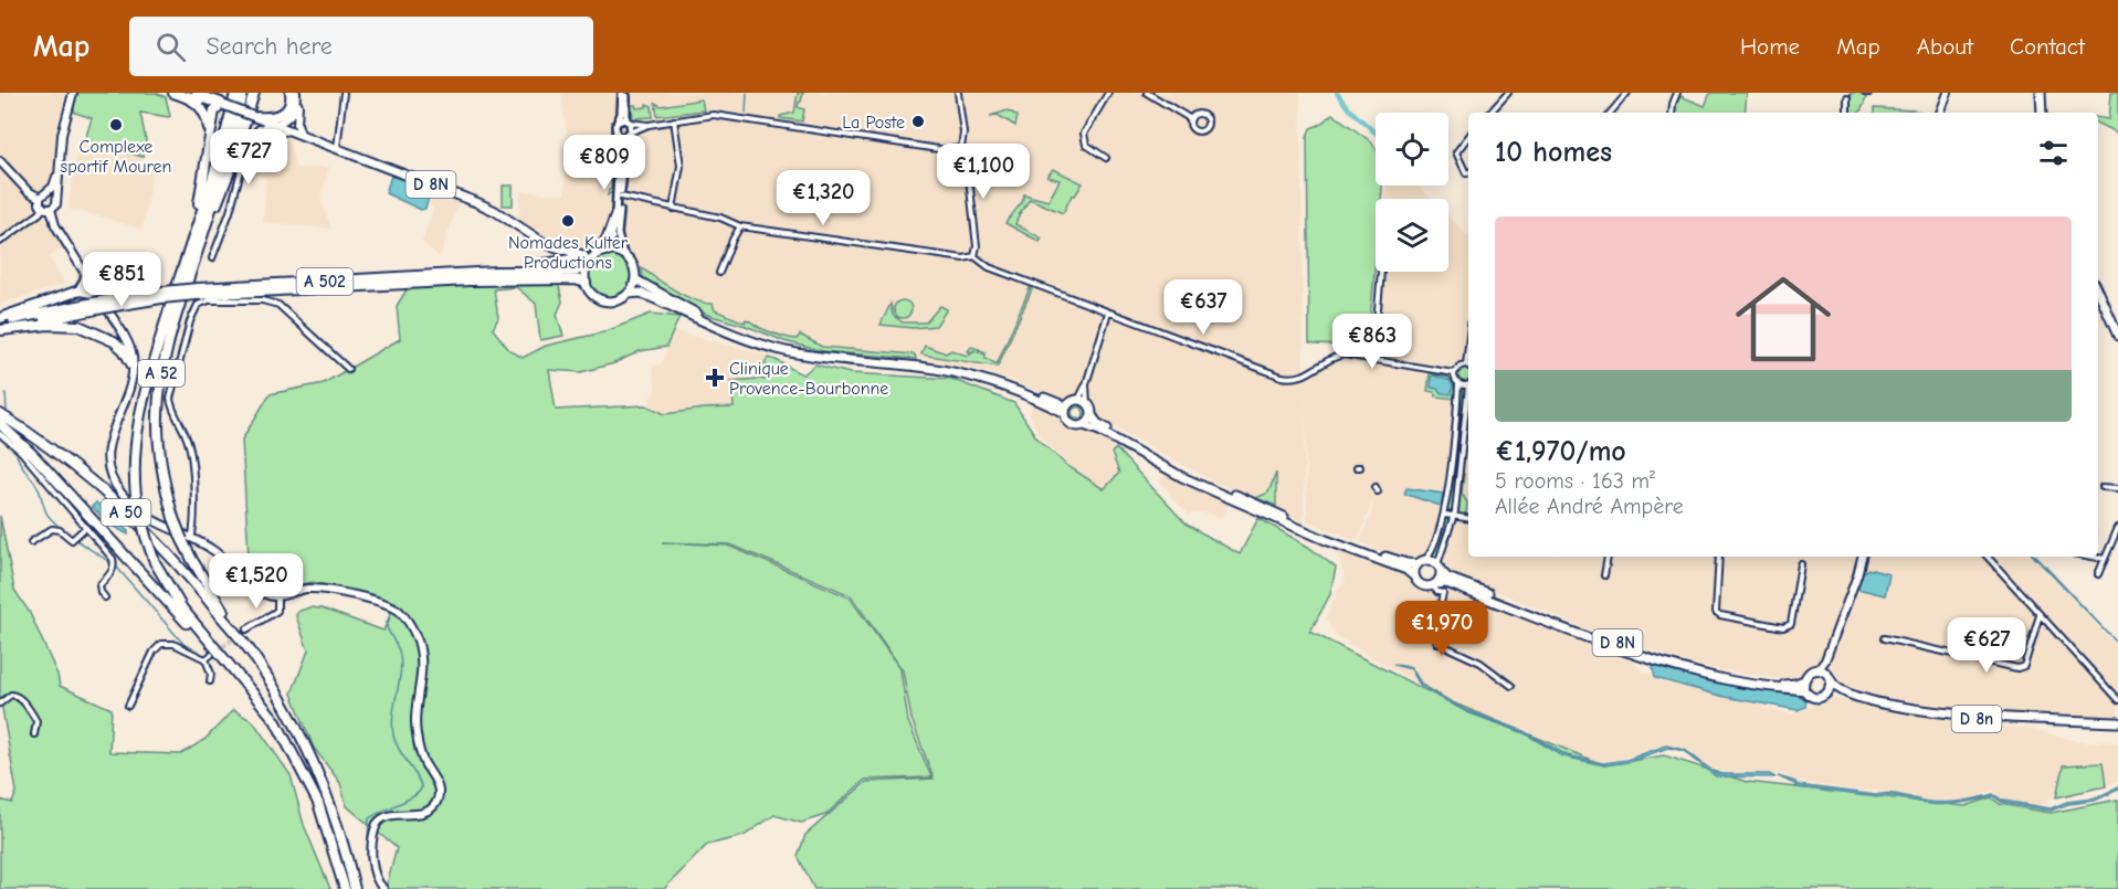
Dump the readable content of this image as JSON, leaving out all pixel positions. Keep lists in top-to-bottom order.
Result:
{
  "streets": {
    "highway": ["A 502", "A 52", "A 50"],
    "main road": ["D 8N", "D 8n"]
  },
  "crossings": [
    ["D 8N", "A 502"],
    ["D 8N", "D 8n"],
    ["A 52", "A 50"]
  ],
  "places": {
    "other": ["La Poste", "Complexe sportif Mouren", "Nomades Kulter Productions"],
    "health": ["Clinique Provence-Bourbonne"]
  },
  "page": {
    "header": "Map",
    "search": "Search here",
    "nav": [
      "Home",
      "Map",
      "About",
      "Contact"
    ],
    "heading": "10 homes",
    "price": [
      "€727",
      "€809",
      "€1,100",
      "€1,320",
      "€851",
      "€637",
      "€863",
      "€1,520",
      "€1,970",
      "€627"
    ],
    "list": [
      {
        "name": "€1,970/mo",
        "note": "5 rooms · 163 m² · Allée André Ampère"
      }
    ]
  }
}
